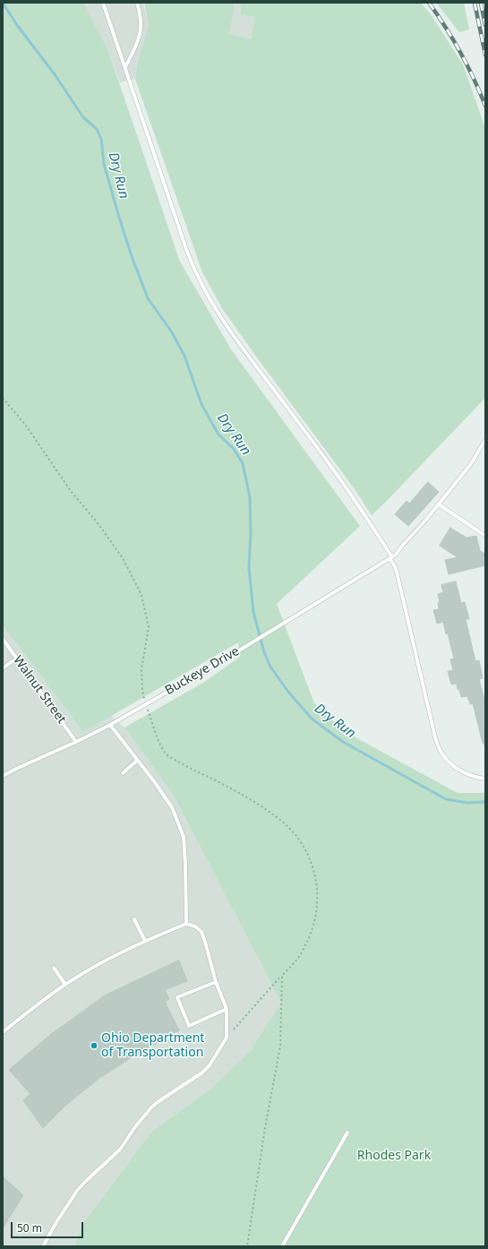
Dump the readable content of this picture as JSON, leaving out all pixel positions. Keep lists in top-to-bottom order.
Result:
{
  "streets": {
    "lane": ["Buckeye Drive", "Walnut Street"]
  },
  "crossings": [
    ["Buckeye Drive", "Walnut Street"]
  ],
  "water": ["Dry Run"],
  "parks": ["Rhodes Park"],
  "places": ["Ohio Department of Transportation"],
  "scale_bar": "50 m"
}
